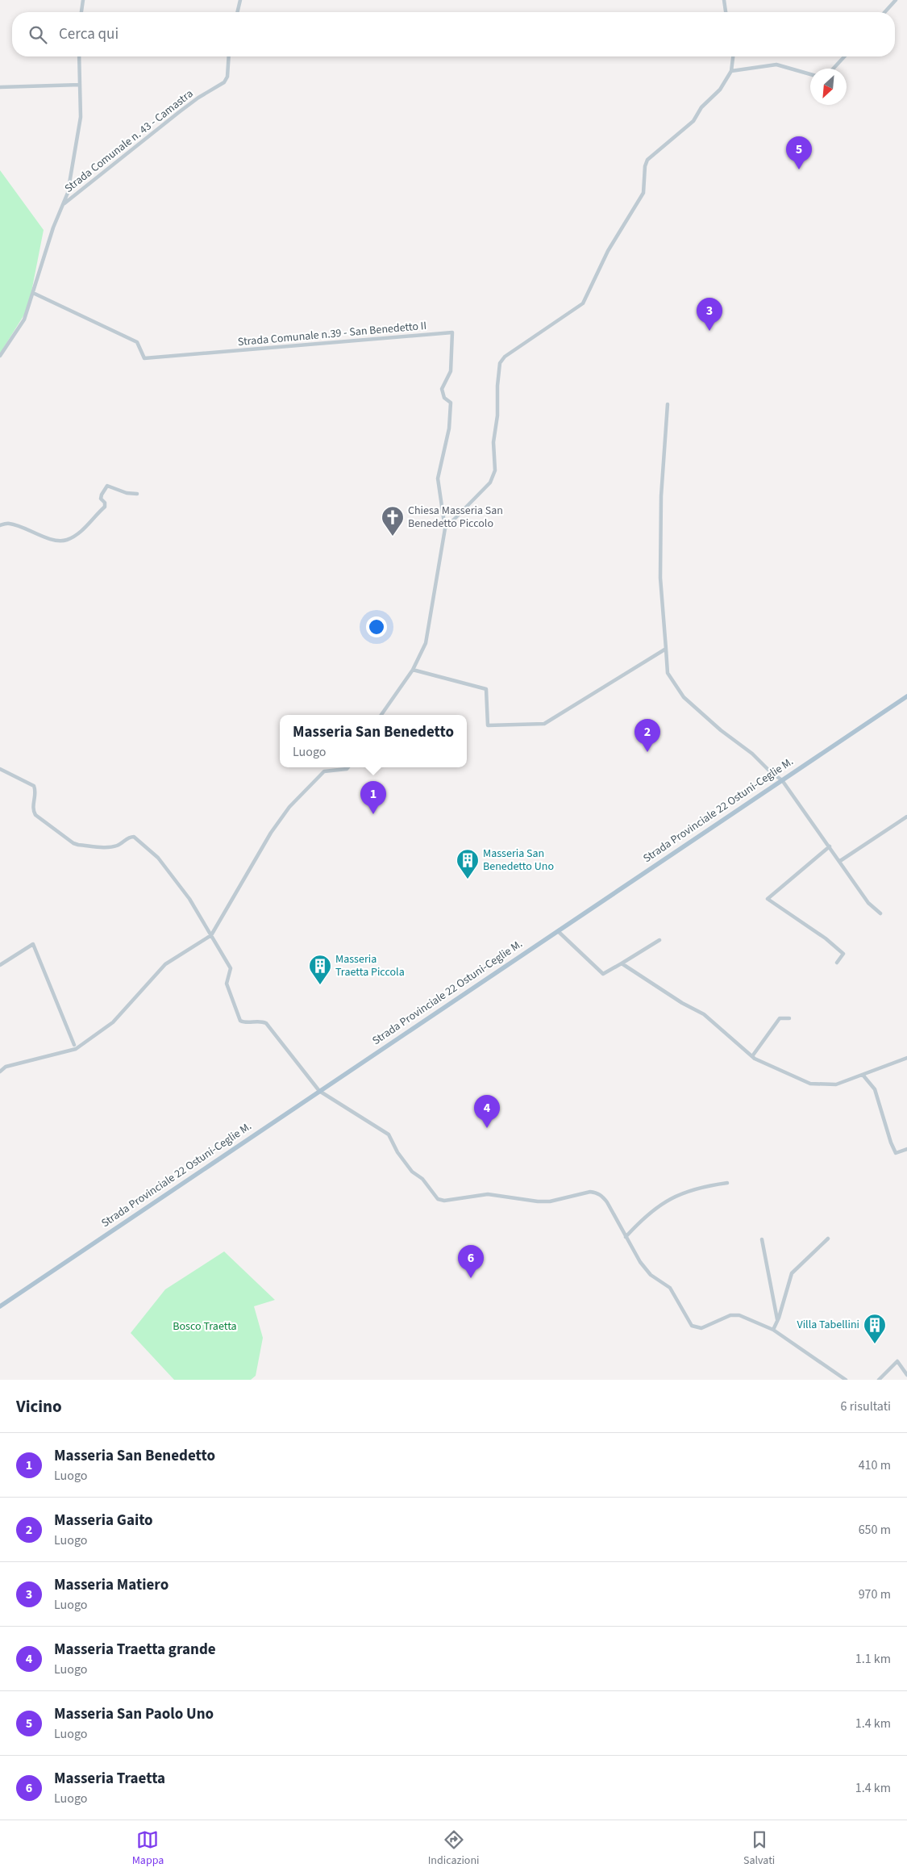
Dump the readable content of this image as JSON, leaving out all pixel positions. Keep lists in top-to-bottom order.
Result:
{
  "streets": {
    "main road": ["Strada Provinciale 22 Ostuni-Ceglie M."],
    "street": ["Strada Comunale n. 43 - Camastra", "Strada Comunale n.39 - San Benedetto II"]
  },
  "parks": ["Bosco Traetta"],
  "places": {
    "church": ["Chiesa Masseria San Benedetto Piccolo"],
    "building": ["Masseria San Benedetto Uno", "Masseria Traetta Piccola", "Villa Tabellini"]
  },
  "north": "bottom left",
  "page": {
    "search": "Cerca qui",
    "pins": [
      "5",
      "3",
      "2",
      "1",
      "4",
      "6"
    ],
    "popup": ["Masseria San Benedetto", "Luogo"],
    "heading": ["Vicino", "6 risultati"],
    "list": [
      {
        "mark": "1",
        "name": "Masseria San Benedetto",
        "note": "Luogo",
        "value": "410 m"
      },
      {
        "mark": "2",
        "name": "Masseria Gaito",
        "note": "Luogo",
        "value": "650 m"
      },
      {
        "mark": "3",
        "name": "Masseria Matiero",
        "note": "Luogo",
        "value": "970 m"
      },
      {
        "mark": "4",
        "name": "Masseria Traetta grande",
        "note": "Luogo",
        "value": "1.1 km"
      },
      {
        "mark": "5",
        "name": "Masseria San Paolo Uno",
        "note": "Luogo",
        "value": "1.4 km"
      },
      {
        "mark": "6",
        "name": "Masseria Traetta",
        "note": "Luogo",
        "value": "1.4 km"
      }
    ],
    "nav": ["Mappa", "Indicazioni", "Salvati"]
  }
}
